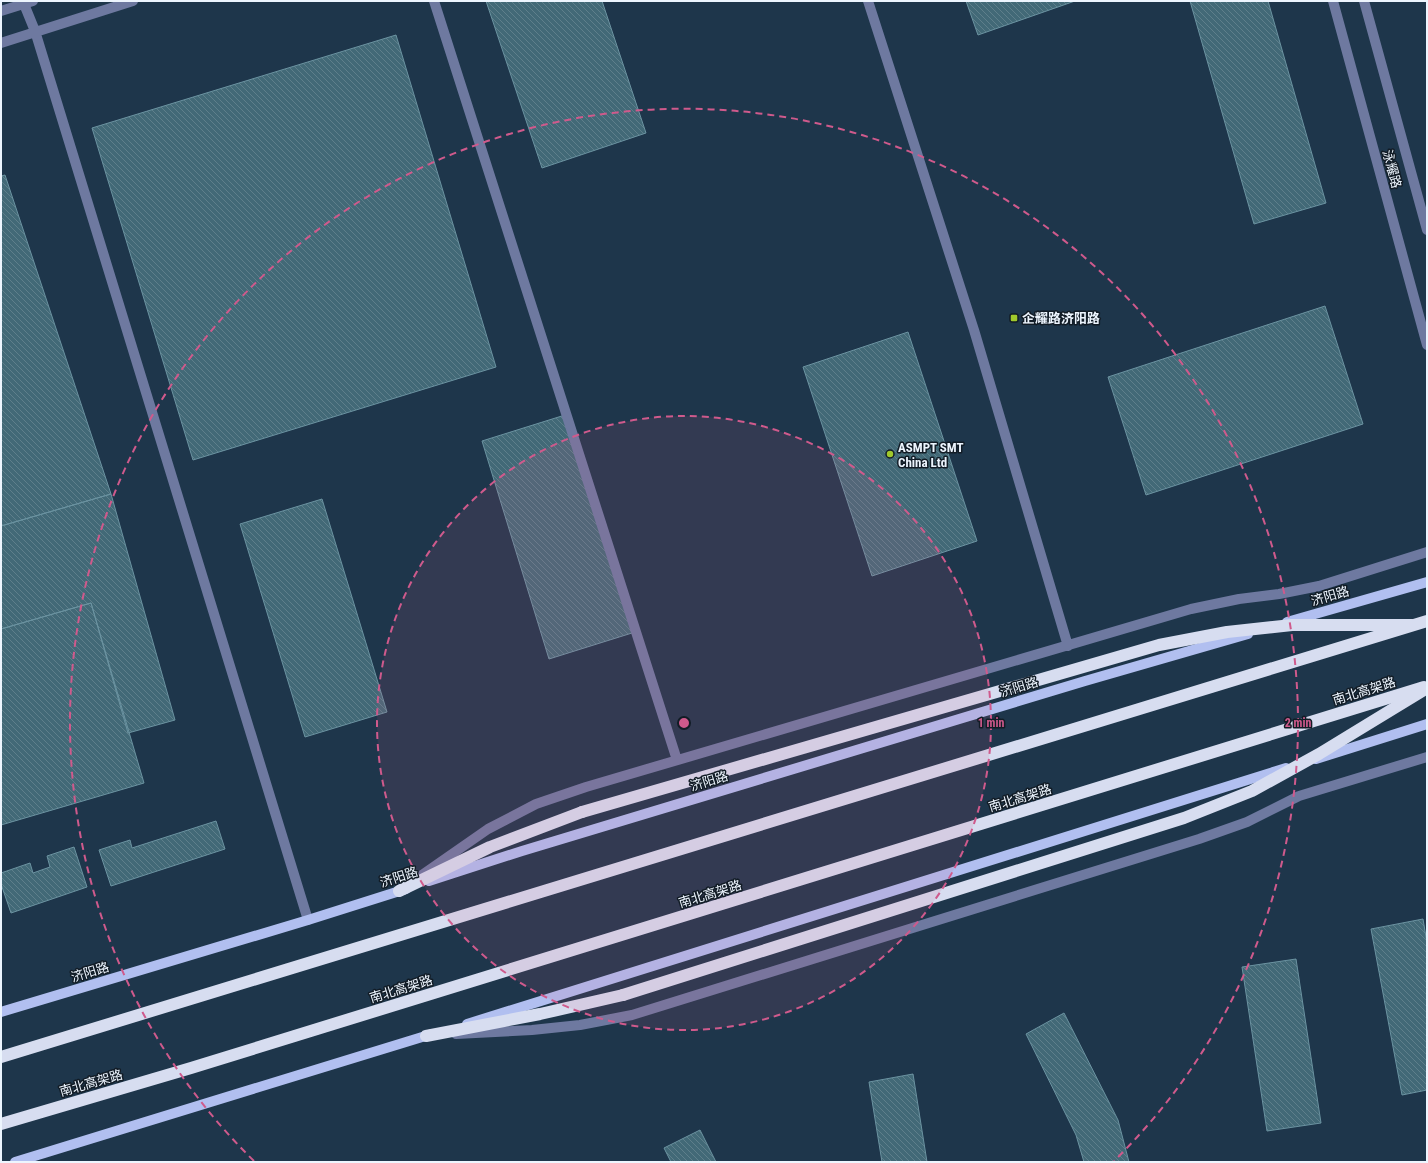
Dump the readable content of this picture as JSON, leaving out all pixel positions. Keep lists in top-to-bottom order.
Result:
{
  "streets": {
    "highway": ["南北高架路"],
    "main road": ["济阳路"],
    "street": ["泳耀路"]
  },
  "places": {
    "transit": ["企耀路济阳路"],
    "other": ["ASMPT SMT China Ltd"]
  },
  "rings": ["1 min", "2 min"]
}
